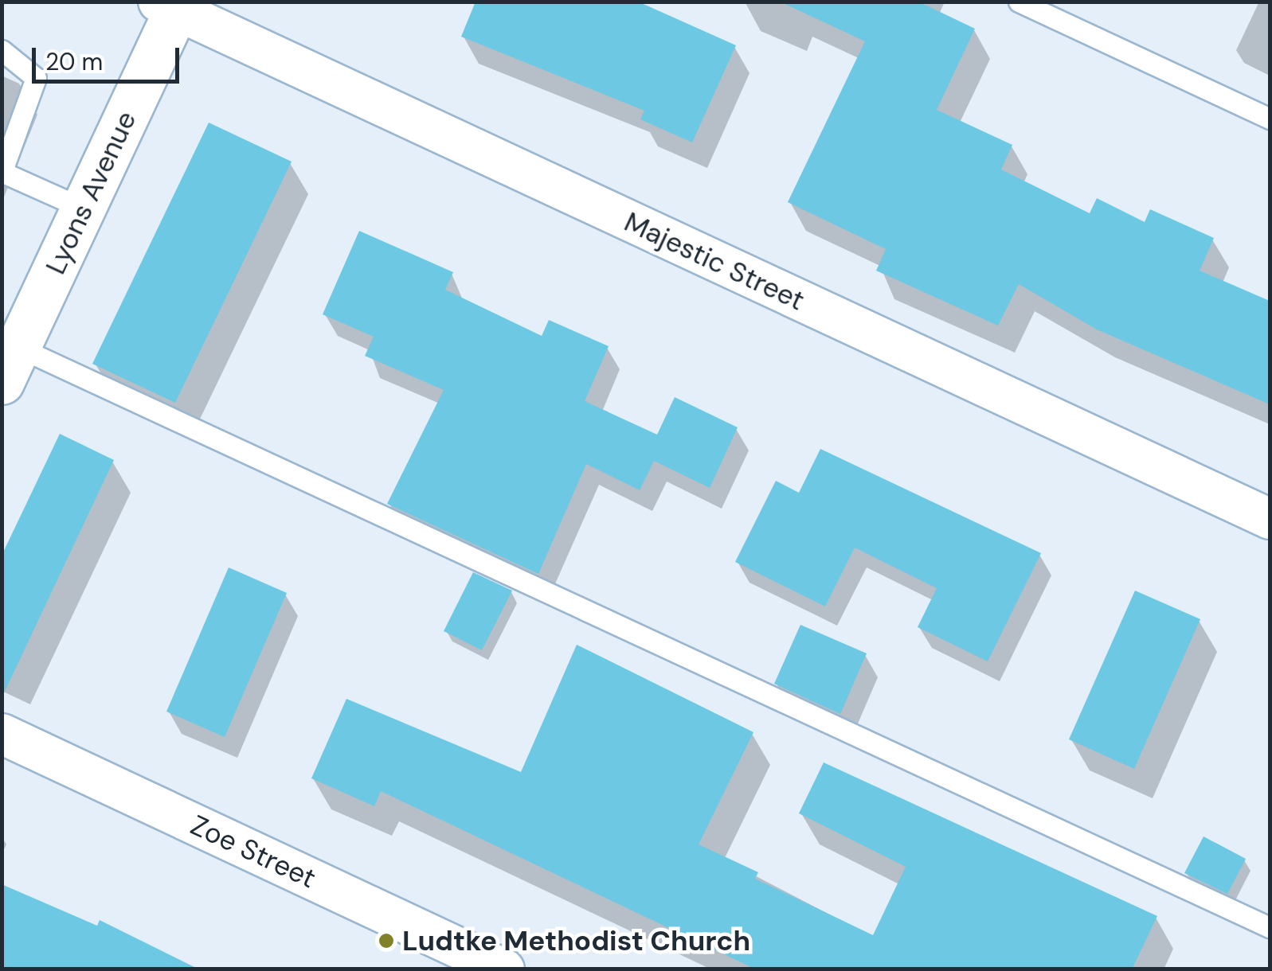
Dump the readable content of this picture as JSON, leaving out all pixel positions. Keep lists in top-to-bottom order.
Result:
{
  "streets": {
    "street": ["Lyons Avenue", "Majestic Street", "Zoe Street"]
  },
  "crossings": [
    ["Lyons Avenue", "Majestic Street"]
  ],
  "places": ["Ludtke Methodist Church"],
  "scale_bar": "20 m"
}
